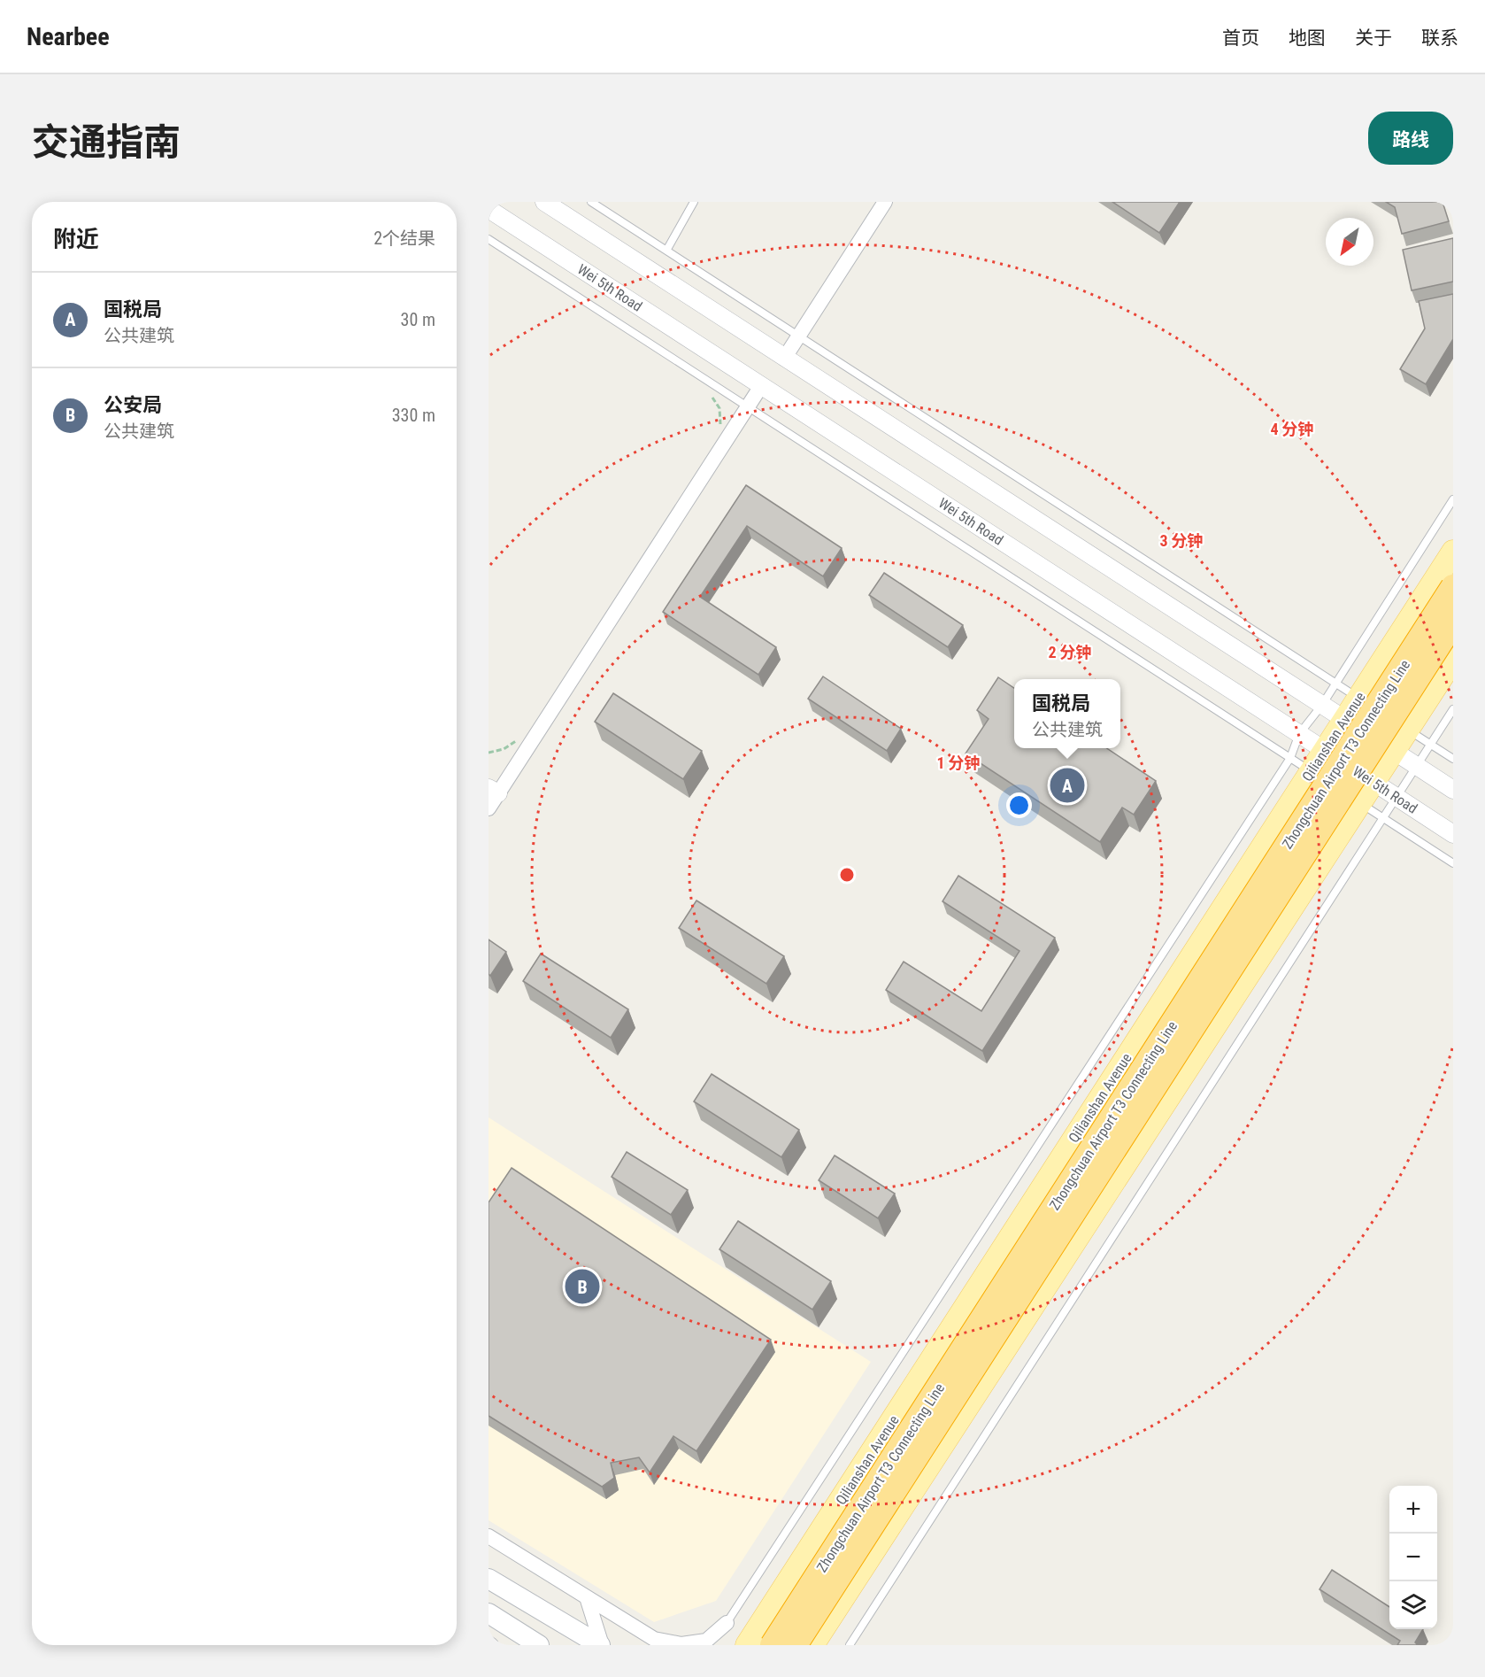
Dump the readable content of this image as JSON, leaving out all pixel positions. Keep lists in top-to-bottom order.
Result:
{
  "streets": {
    "highway": ["Zhongchuan Airport T3 Connecting Line"],
    "main road": ["Qilianshan Avenue"],
    "street": ["Wei 5th Road"]
  },
  "crossings": [
    ["Wei 5th Road", "Qilianshan Avenue"]
  ],
  "north": "bottom left",
  "page": {
    "header": "Nearbee",
    "nav": [
      "首页",
      "地图",
      "关于",
      "联系"
    ],
    "title": "交通指南",
    "buttons": "路线",
    "heading": ["附近", "2个结果"],
    "list": [
      {
        "mark": "A",
        "name": "国税局",
        "note": "公共建筑",
        "value": "30 m"
      },
      {
        "mark": "B",
        "name": "公安局",
        "note": "公共建筑",
        "value": "330 m"
      }
    ],
    "popup": ["国税局", "公共建筑"],
    "pins": ["A", "B"],
    "map_buttons": ["+", "−"]
  },
  "rings": [
    "4 分钟",
    "3 分钟",
    "2 分钟",
    "1 分钟"
  ]
}
